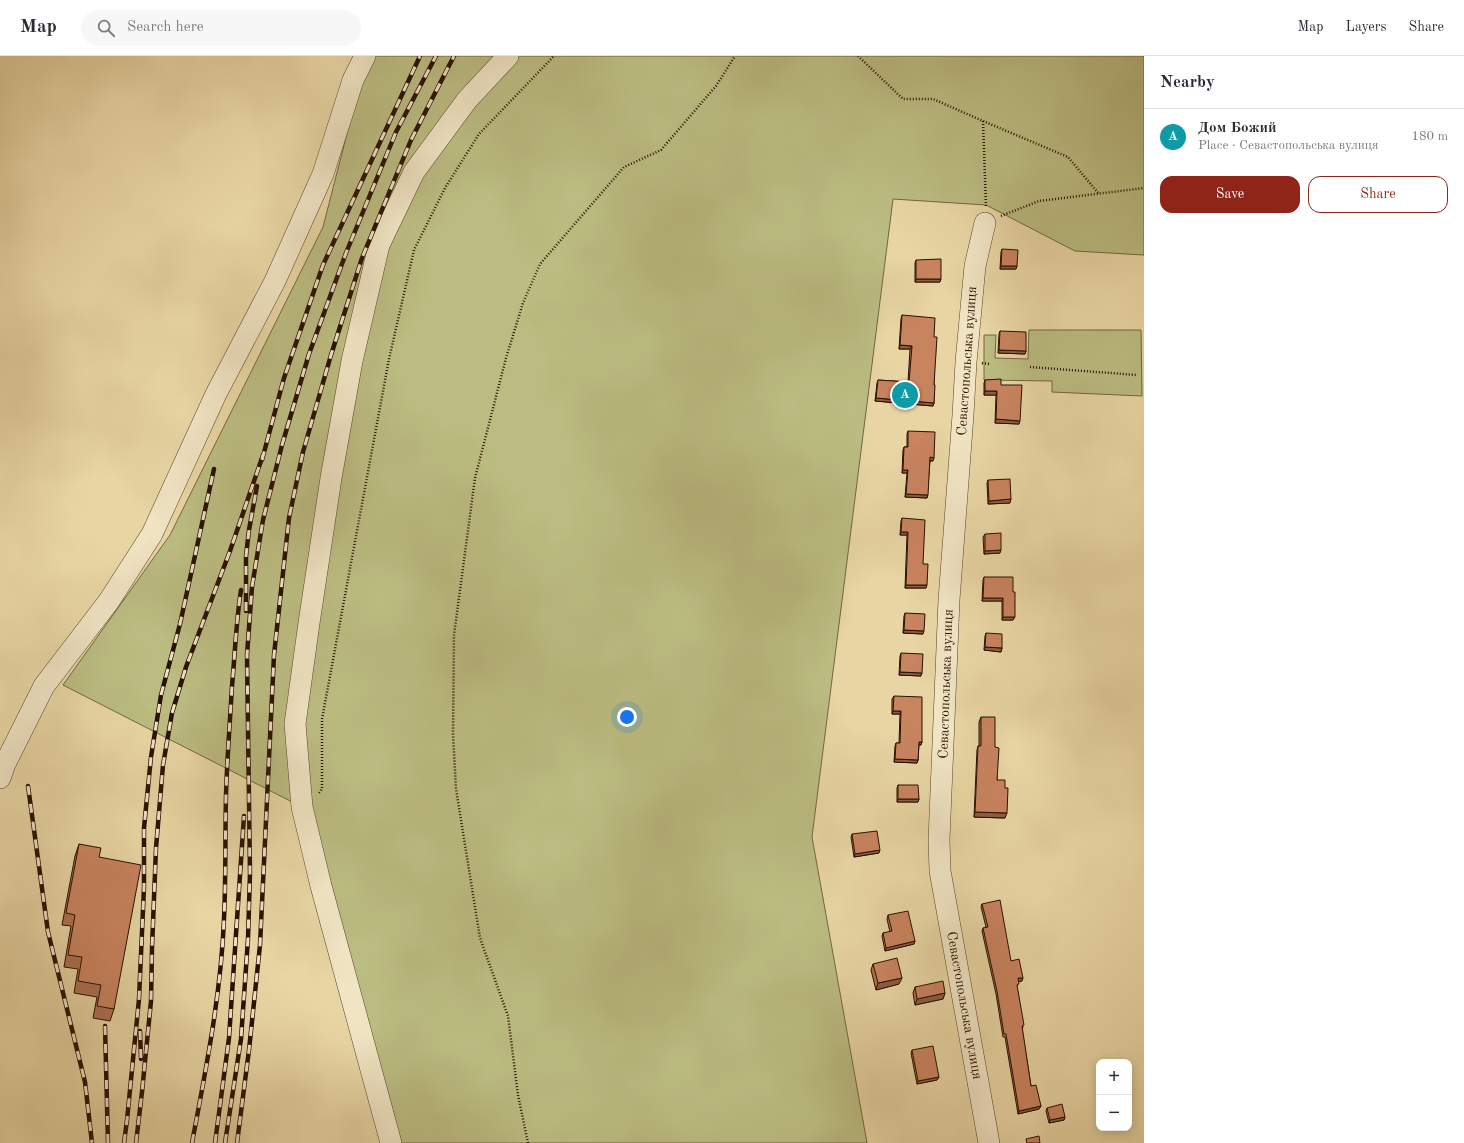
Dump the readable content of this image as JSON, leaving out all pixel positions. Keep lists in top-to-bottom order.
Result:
{
  "streets": {
    "street": ["Севастопольська вулиця"]
  },
  "page": {
    "header": "Map",
    "search": "Search here",
    "nav": ["Map", "Layers", "Share"],
    "heading": "Nearby",
    "list": [
      {
        "mark": "A",
        "name": "Дом Божий",
        "note": "Place · Севастопольська вулиця",
        "value": "180 m"
      }
    ],
    "buttons": ["Save", "Share"],
    "pins": "A",
    "map_buttons": ["+", "−"]
  }
}
